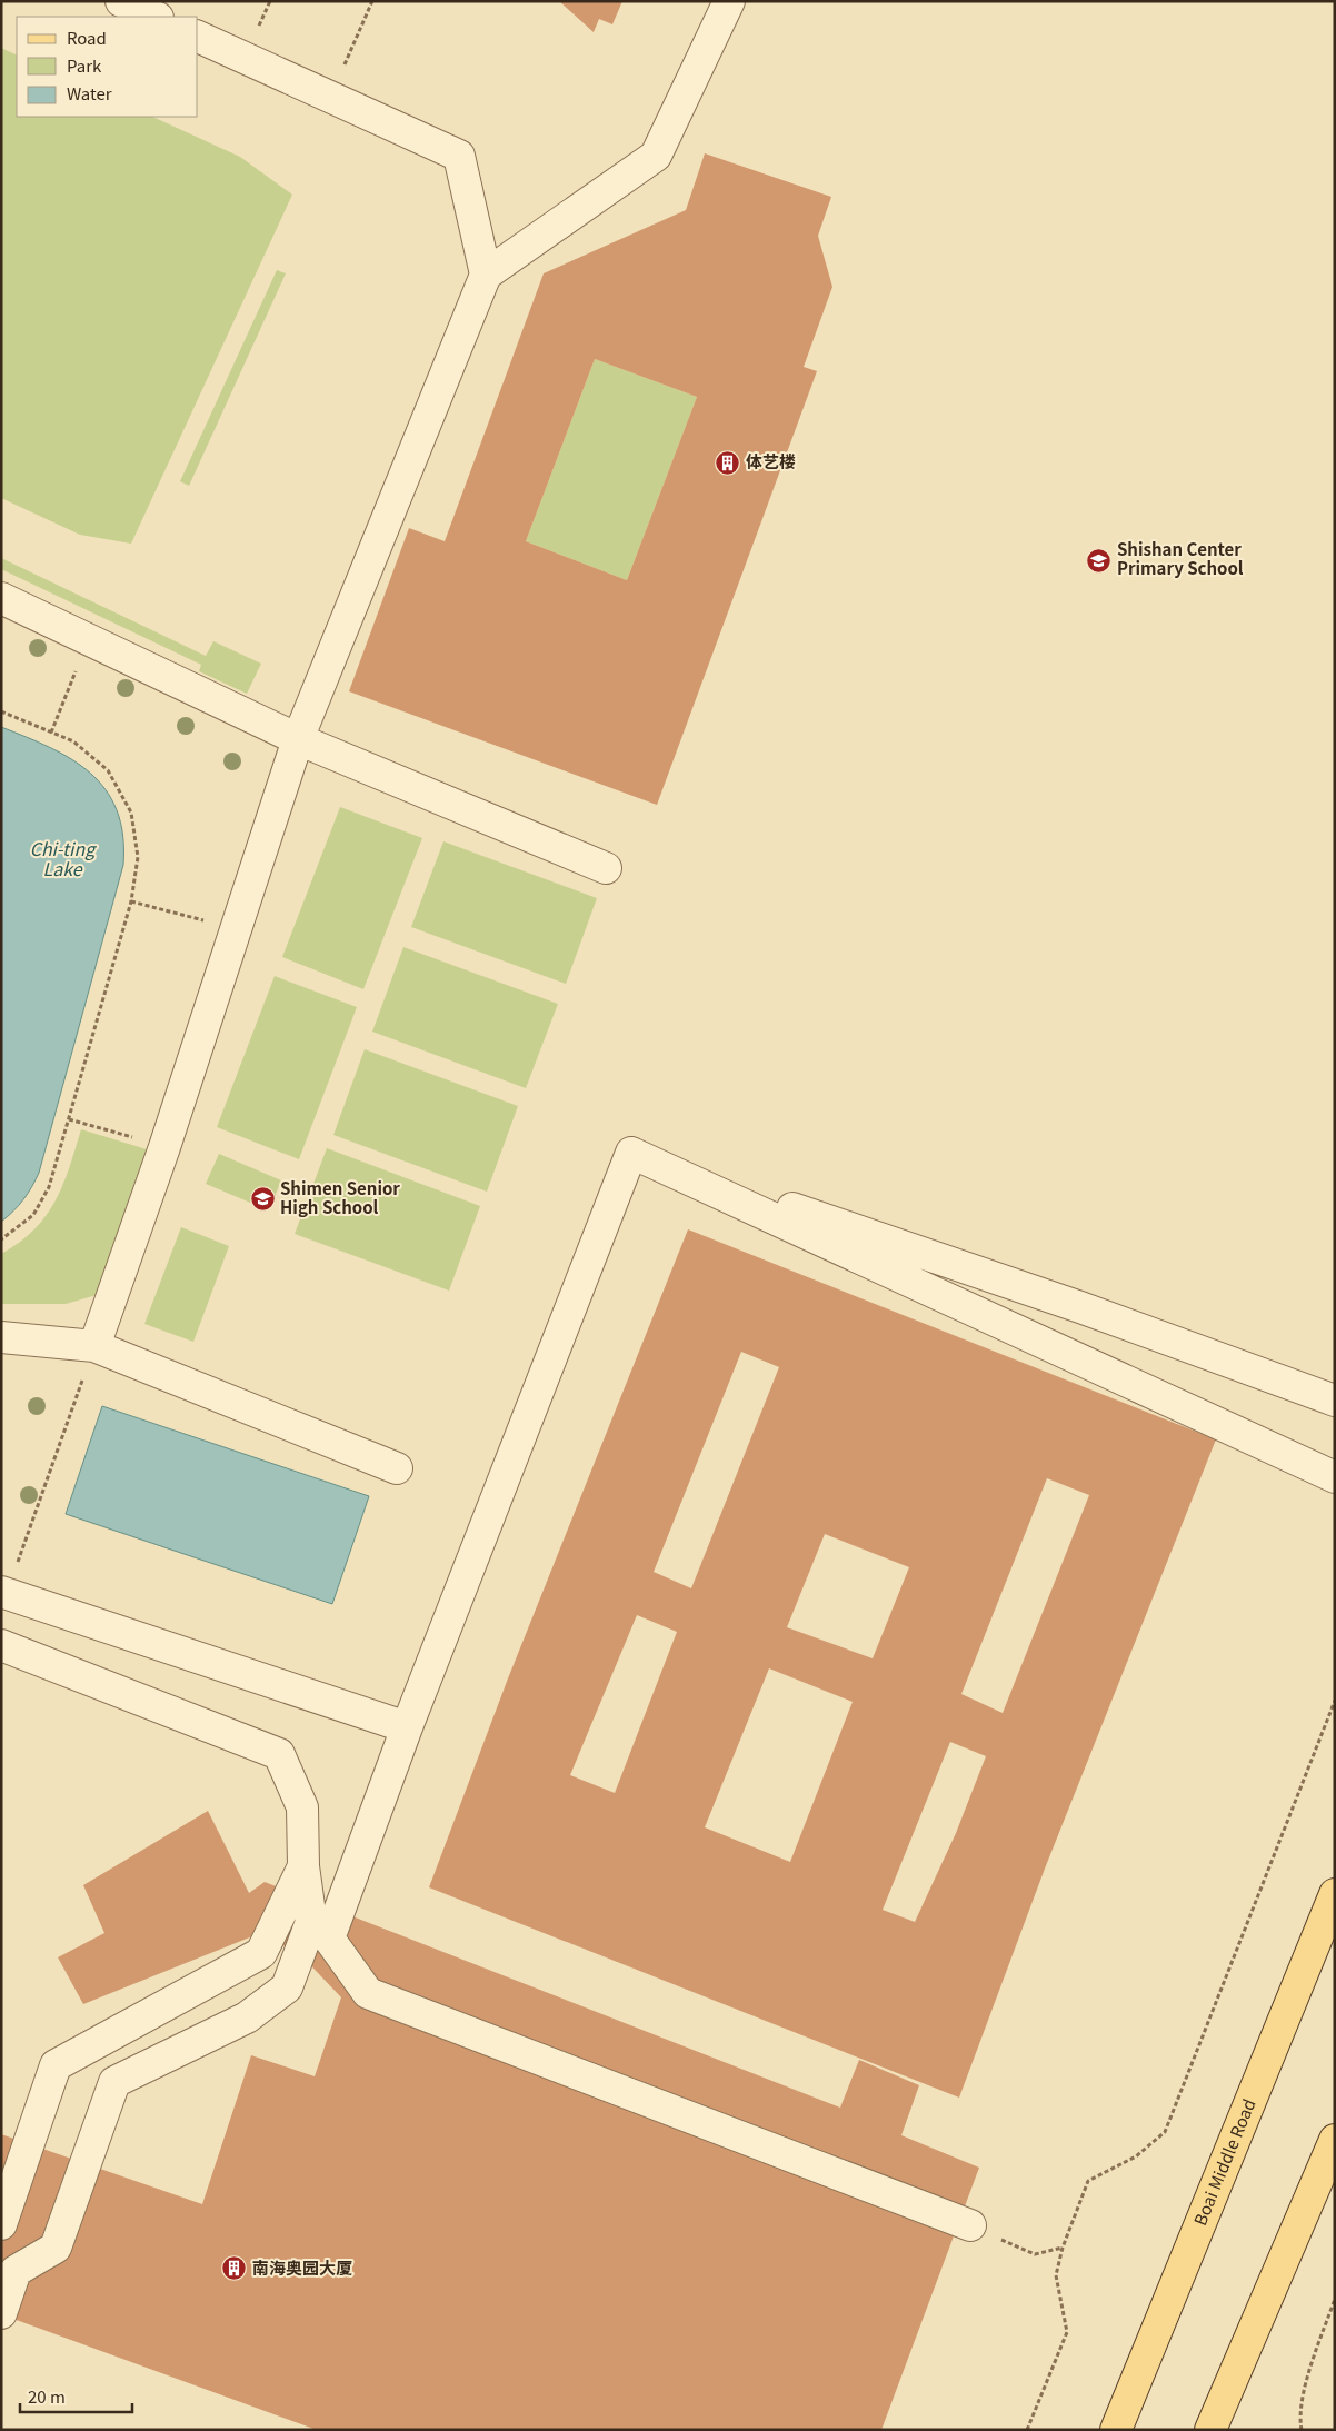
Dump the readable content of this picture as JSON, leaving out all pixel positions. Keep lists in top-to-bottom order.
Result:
{
  "streets": {
    "main road": ["Boai Middle Road"]
  },
  "water": ["Chi-ting Lake"],
  "places": {
    "building": ["体艺楼", "南海奥园大厦"],
    "school or university": ["Shishan Center Primary School", "Shimen Senior High School"]
  },
  "legend": ["Road", "Park", "Water"],
  "scale_bar": "20 m"
}
